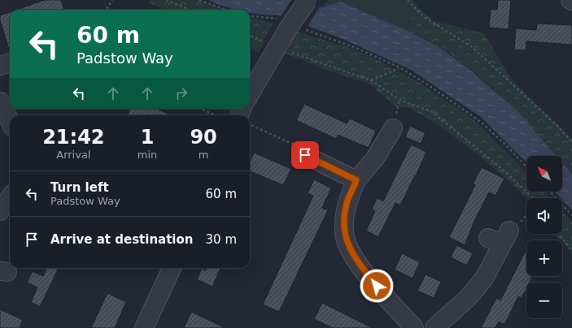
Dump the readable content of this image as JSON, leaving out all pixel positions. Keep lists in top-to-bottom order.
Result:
{
  "north": "top left",
  "page": {
    "turn": ["60 m", "Padstow Way"],
    "eta": [
      "21:42",
      "Arrival",
      "1",
      "min",
      "90",
      "m"
    ],
    "map_buttons": ["+", "−"],
    "list": [
      {
        "name": "Turn left",
        "note": "Padstow Way",
        "value": "60 m"
      },
      {
        "name": "Arrive at destination",
        "value": "30 m"
      }
    ]
  }
}
